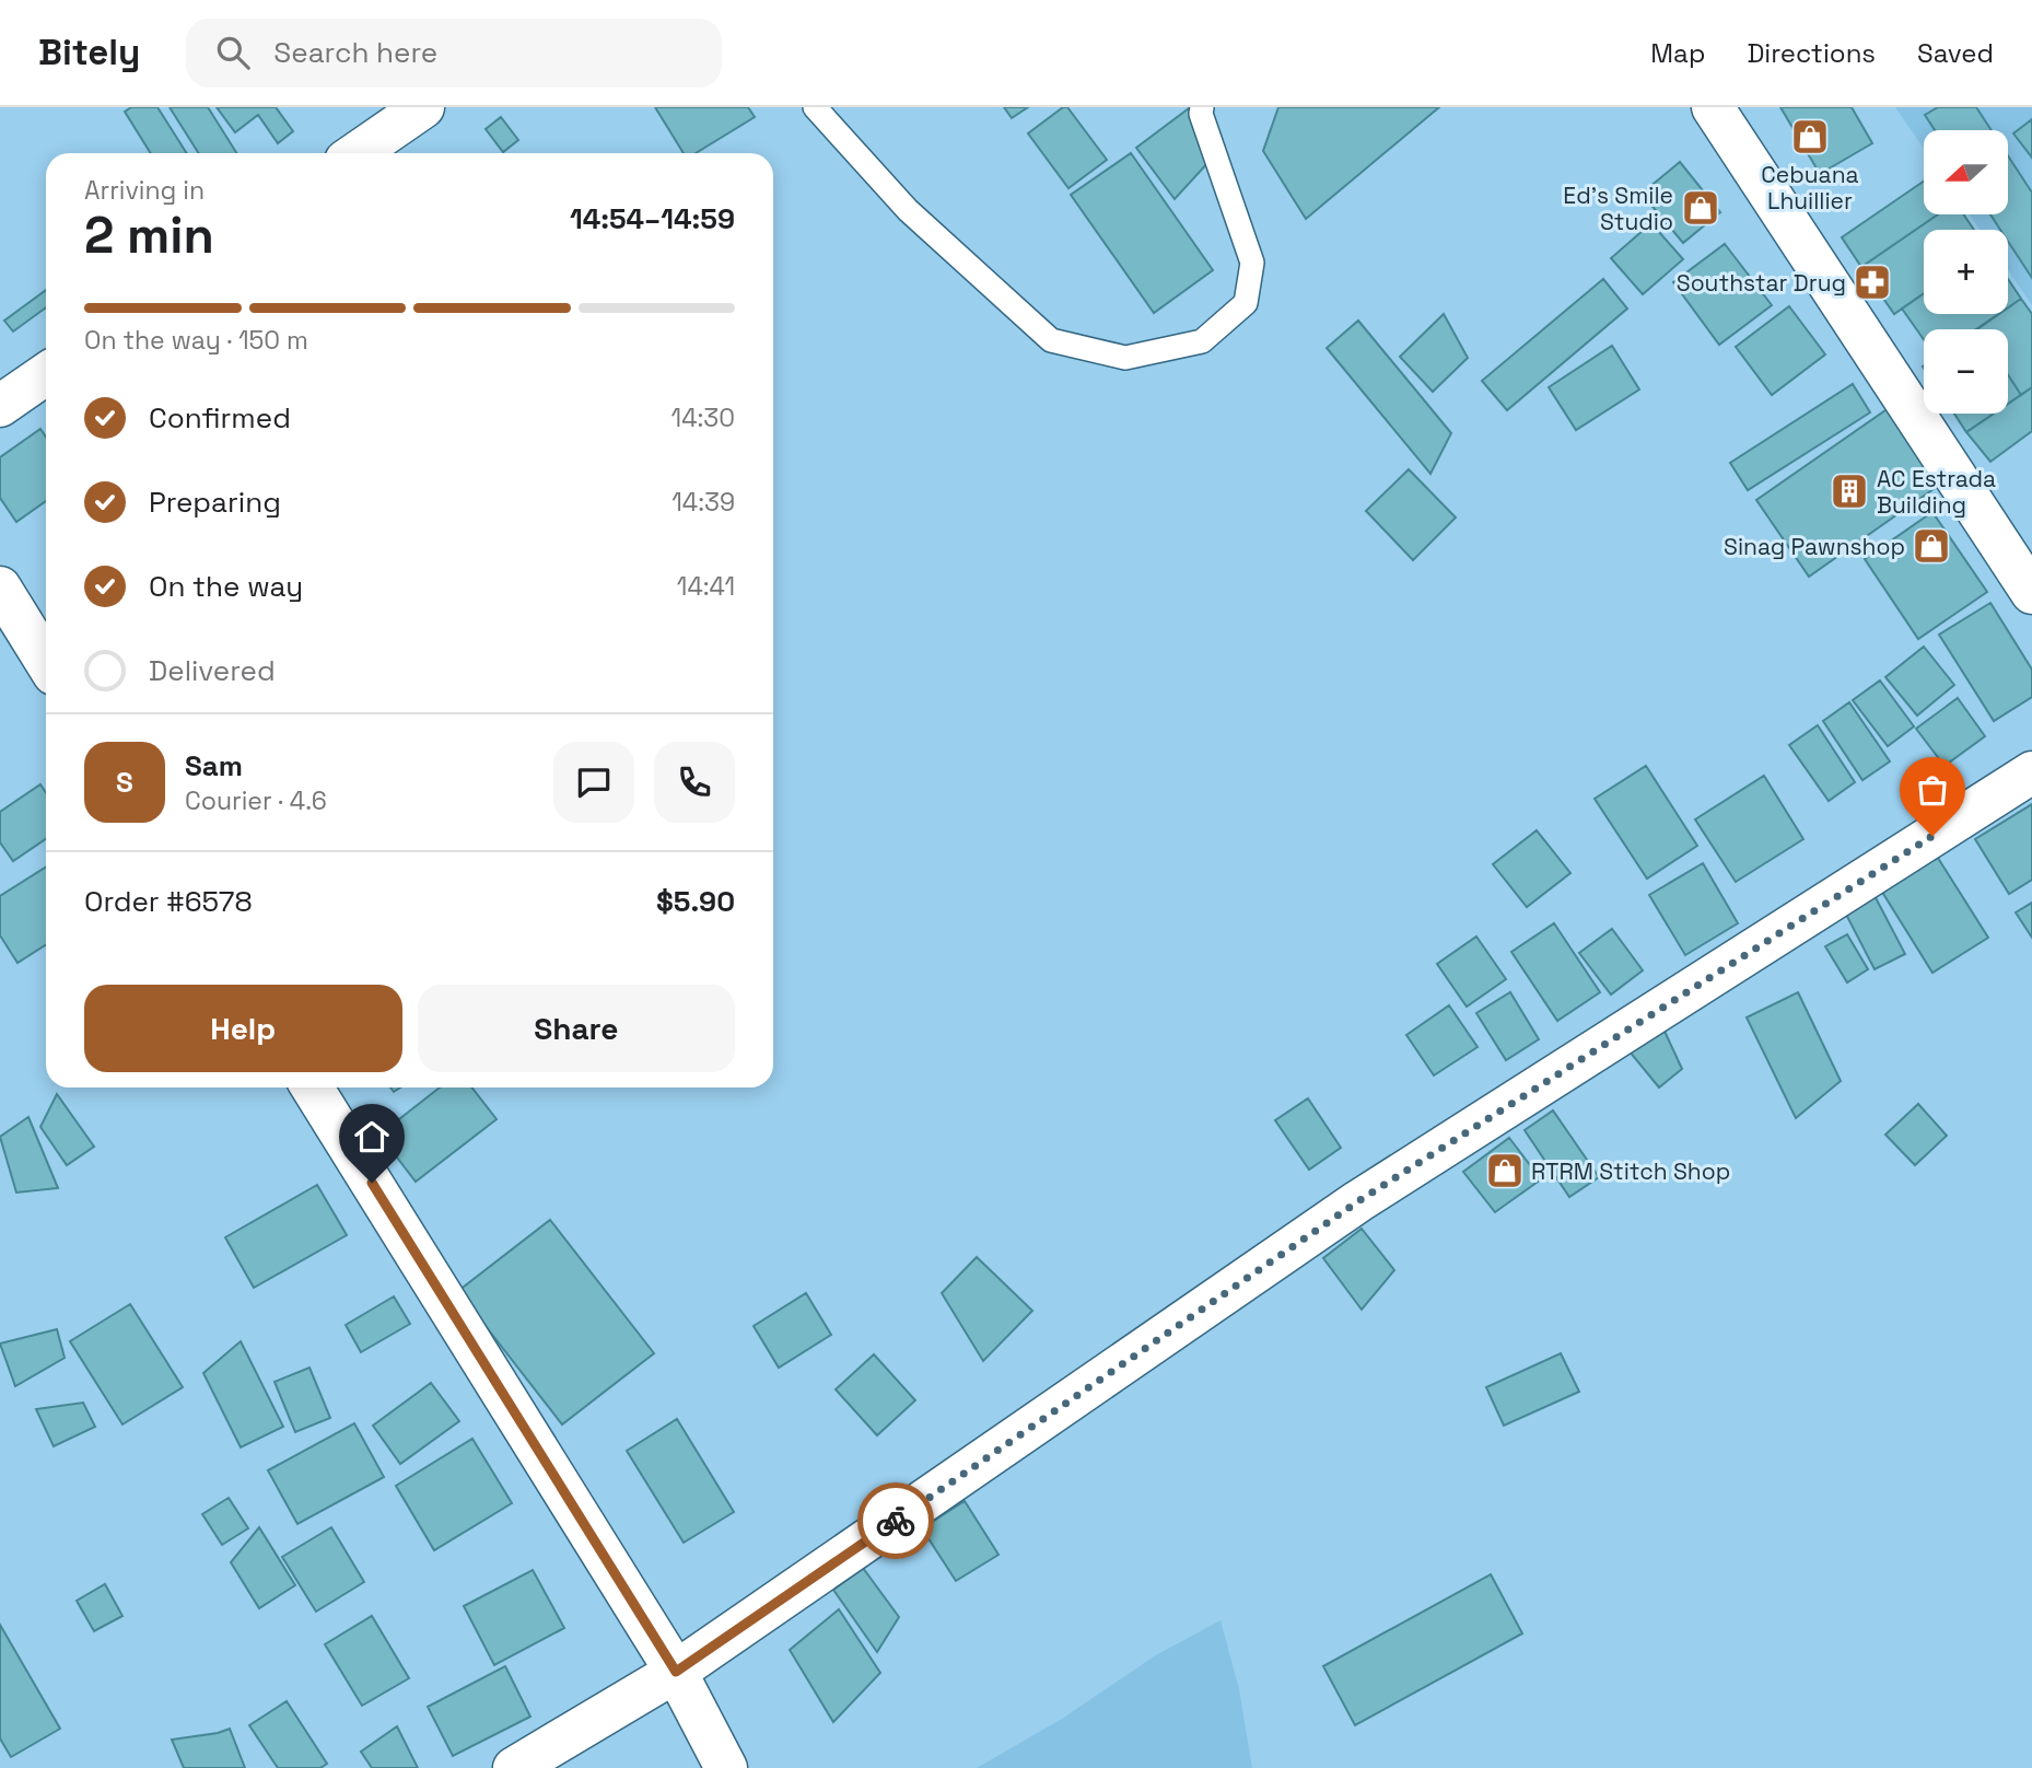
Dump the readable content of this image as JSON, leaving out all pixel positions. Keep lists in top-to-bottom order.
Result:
{
  "places": {
    "shop": [
      "Cebuana Lhuillier",
      "Ed's Smile Studio",
      "Sinag Pawnshop",
      "RTRM Stitch Shop"
    ],
    "pharmacy": ["Southstar Drug"],
    "building": ["AC Estrada Building"]
  },
  "north": "left",
  "page": {
    "header": "Bitely",
    "search": "Search here",
    "nav": ["Map", "Directions", "Saved"],
    "map_buttons": ["+", "−"],
    "heading": ["2 min", "Arriving in", "14:54–14:59"],
    "panel": [
      "Sam",
      "Courier · 4.6",
      "Order #6578",
      "$5.90"
    ],
    "bar": "On the way · 150 m",
    "list": [
      ["Confirmed", "14:30"],
      ["Preparing", "14:39"],
      ["On the way", "14:41"],
      "Delivered"
    ],
    "round": "S",
    "buttons": ["Help", "Share"]
  }
}
